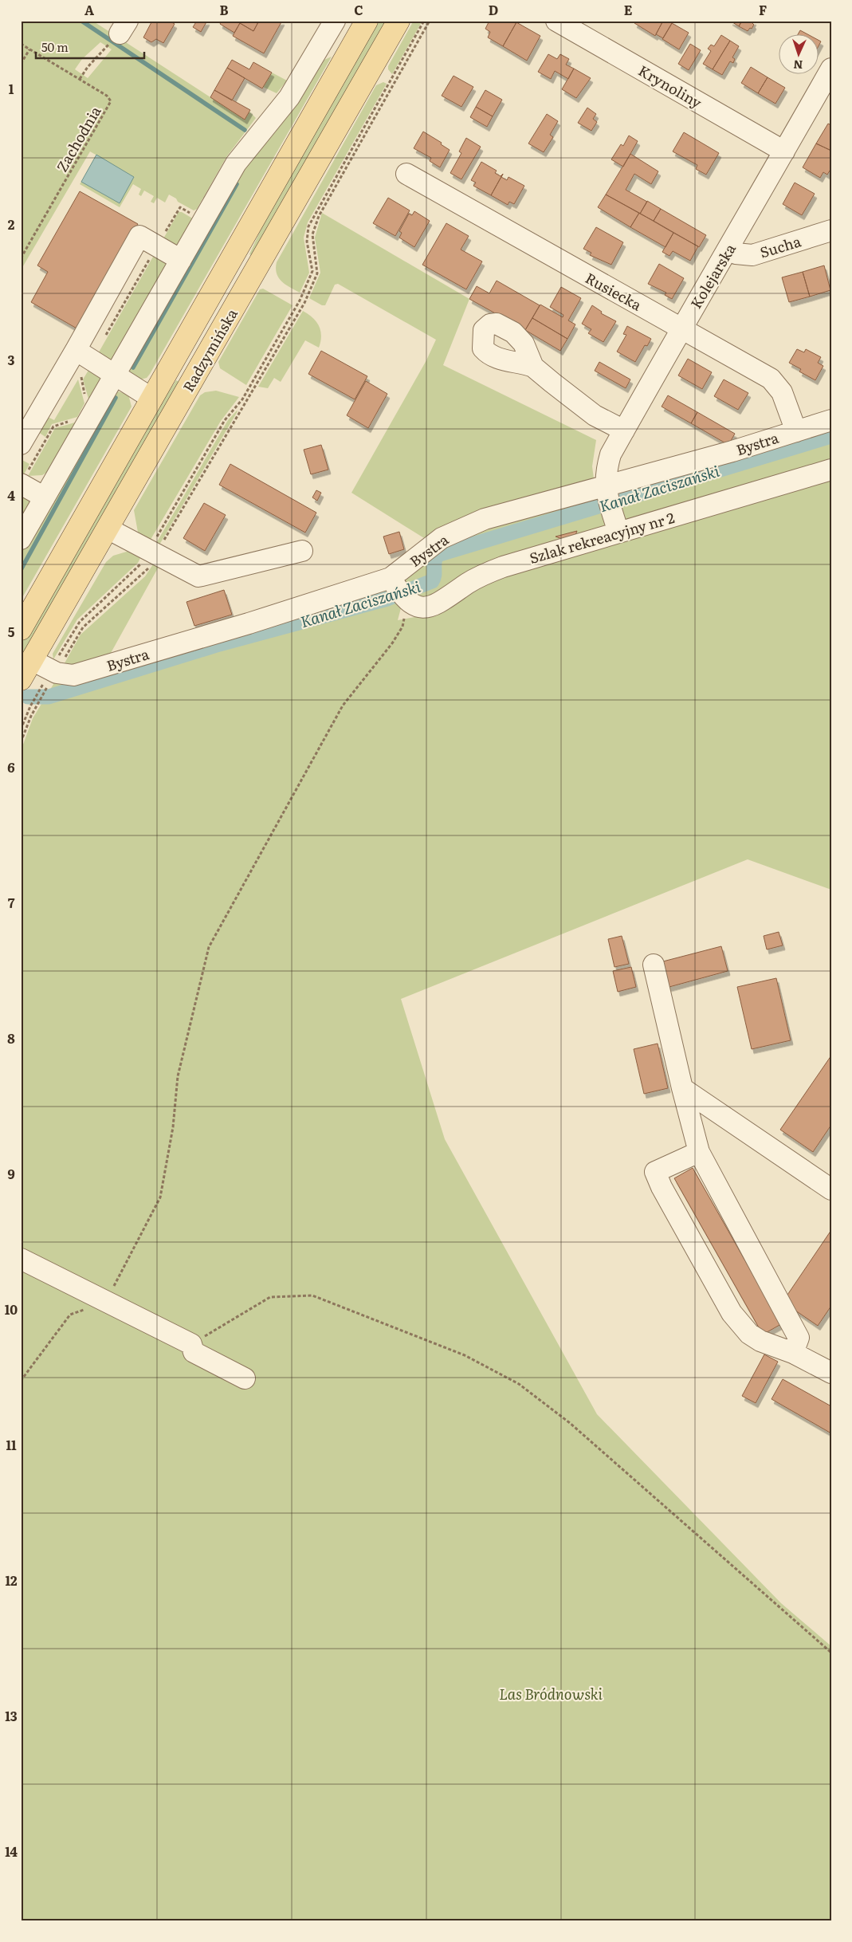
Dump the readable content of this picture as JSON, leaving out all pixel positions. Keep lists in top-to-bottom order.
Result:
{
  "streets": {
    "main road": ["Radzymińska"],
    "street": [
      "Krynoliny",
      "Sucha",
      "Kolejarska",
      "Rusiecka",
      "Bystra",
      "Szlak rekreacyjny nr 2"
    ],
    "path": ["Zachodnia"]
  },
  "crossings": [
    ["Krynoliny", "Kolejarska"],
    ["Sucha", "Kolejarska"],
    ["Kolejarska", "Rusiecka"],
    ["Kolejarska", "Bystra"],
    ["Rusiecka", "Bystra"],
    ["Radzymińska", "Bystra"],
    ["Bystra", "Szlak rekreacyjny nr 2"]
  ],
  "water": ["Kanał Zaciszański"],
  "parks": ["Las Bródnowski"],
  "scale_bar": "50 m",
  "north": "bottom",
  "grid": {
    "columns": [
      "A",
      "B",
      "C",
      "D",
      "E",
      "F"
    ],
    "rows": [
      "1",
      "2",
      "3",
      "4",
      "5",
      "6",
      "7",
      "8",
      "9",
      "10",
      "11",
      "12",
      "13",
      "14"
    ]
  }
}
